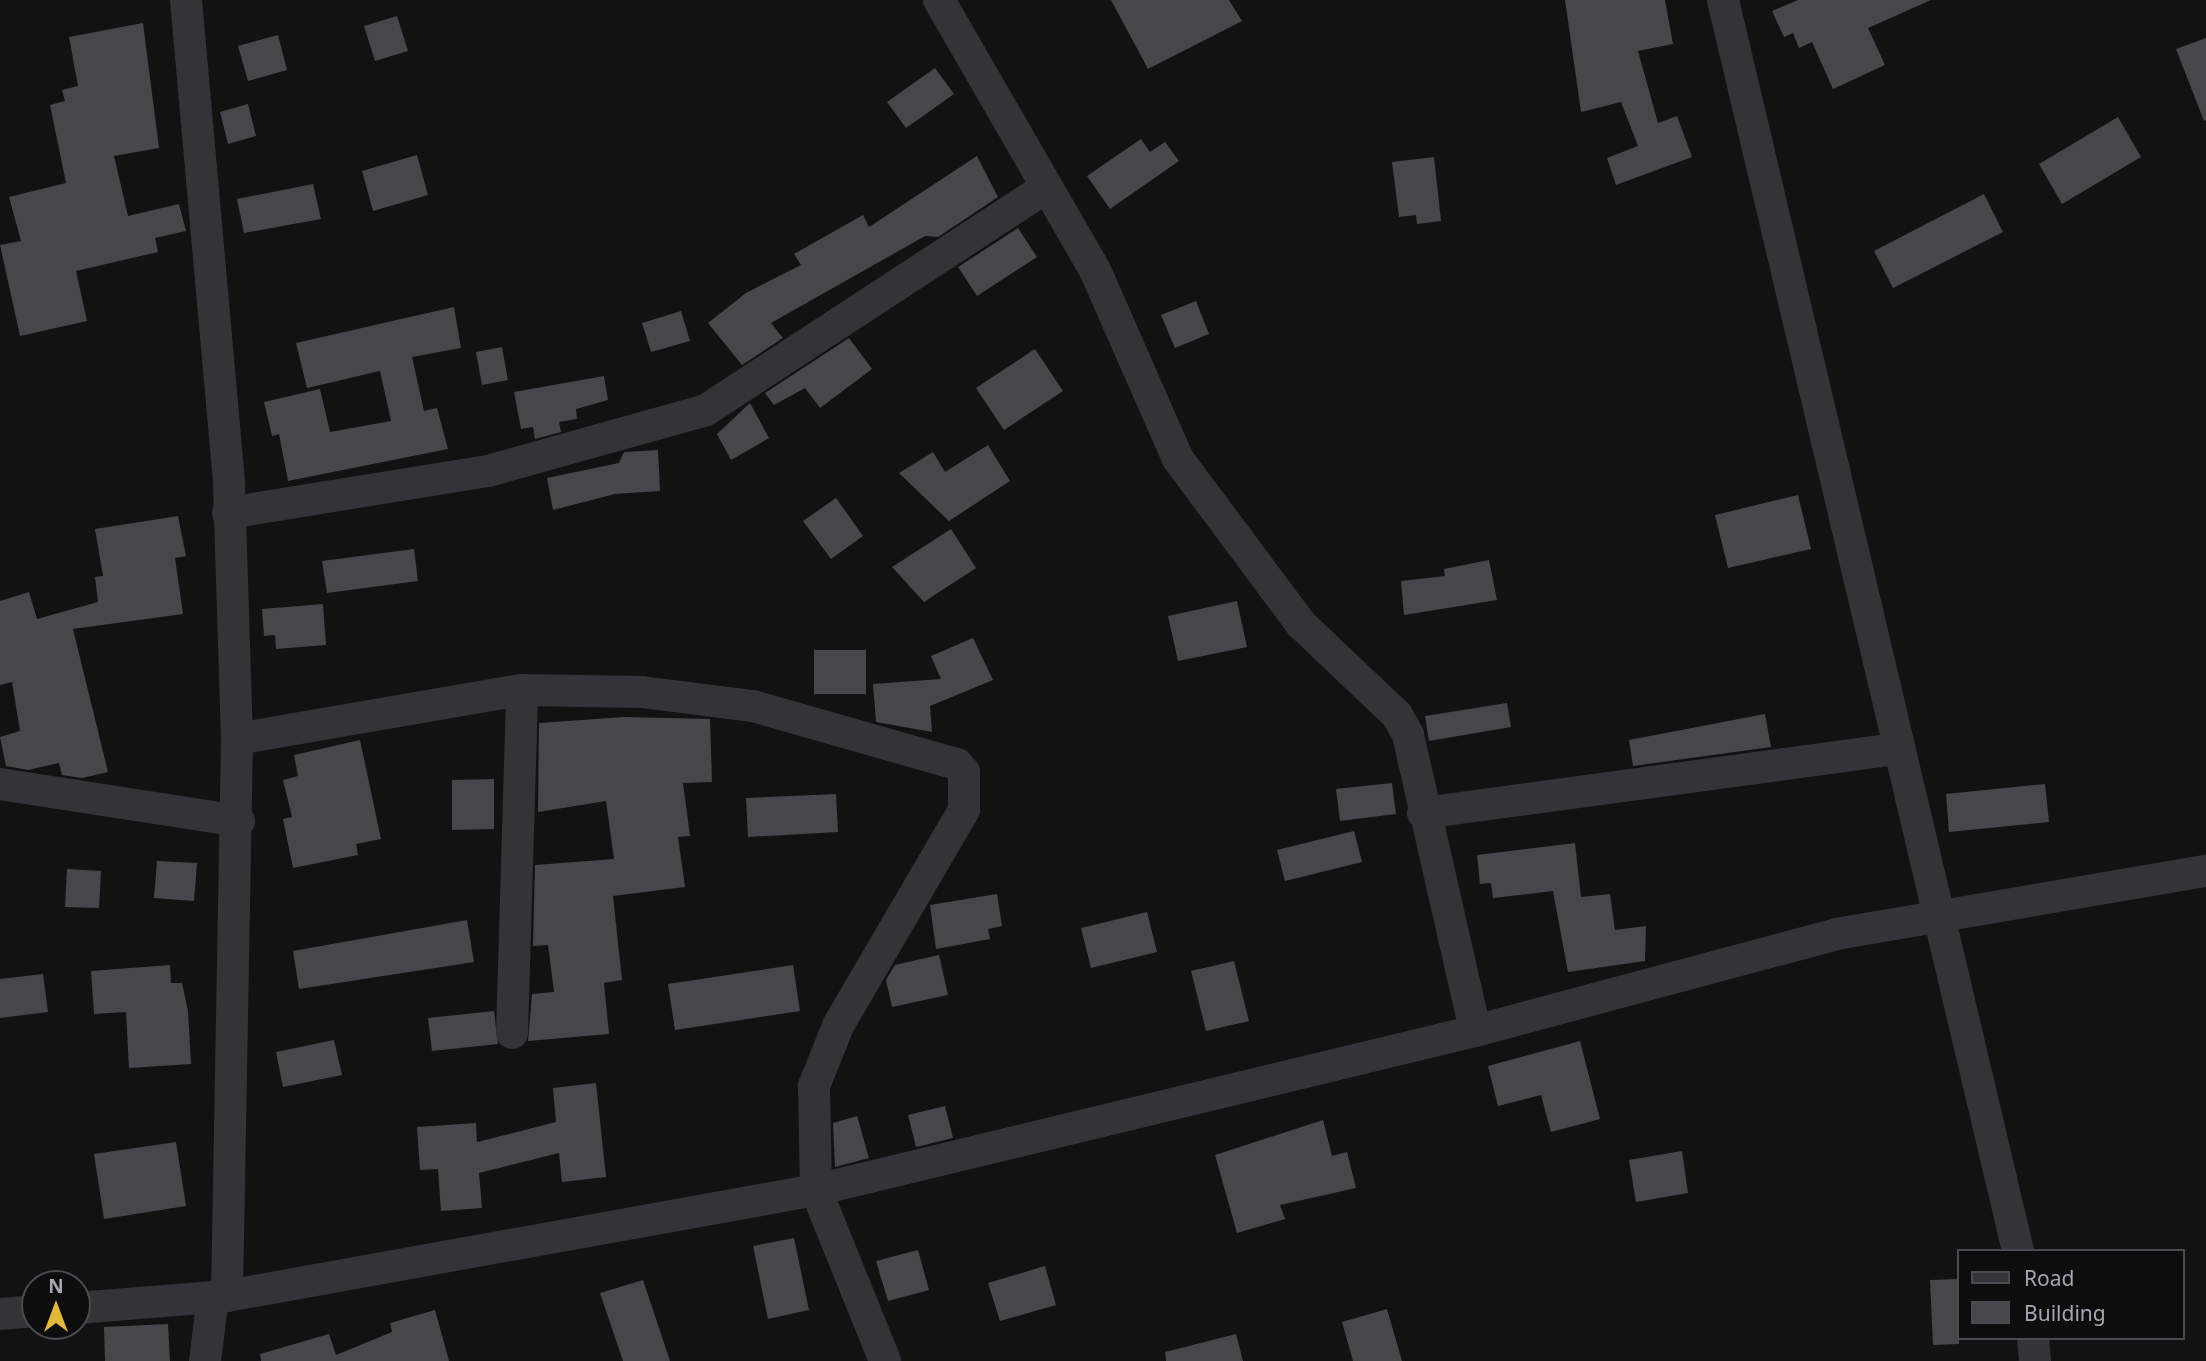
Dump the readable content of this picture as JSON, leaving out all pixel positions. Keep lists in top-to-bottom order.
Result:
{
  "legend": ["Road", "Building"],
  "north": "top"
}
